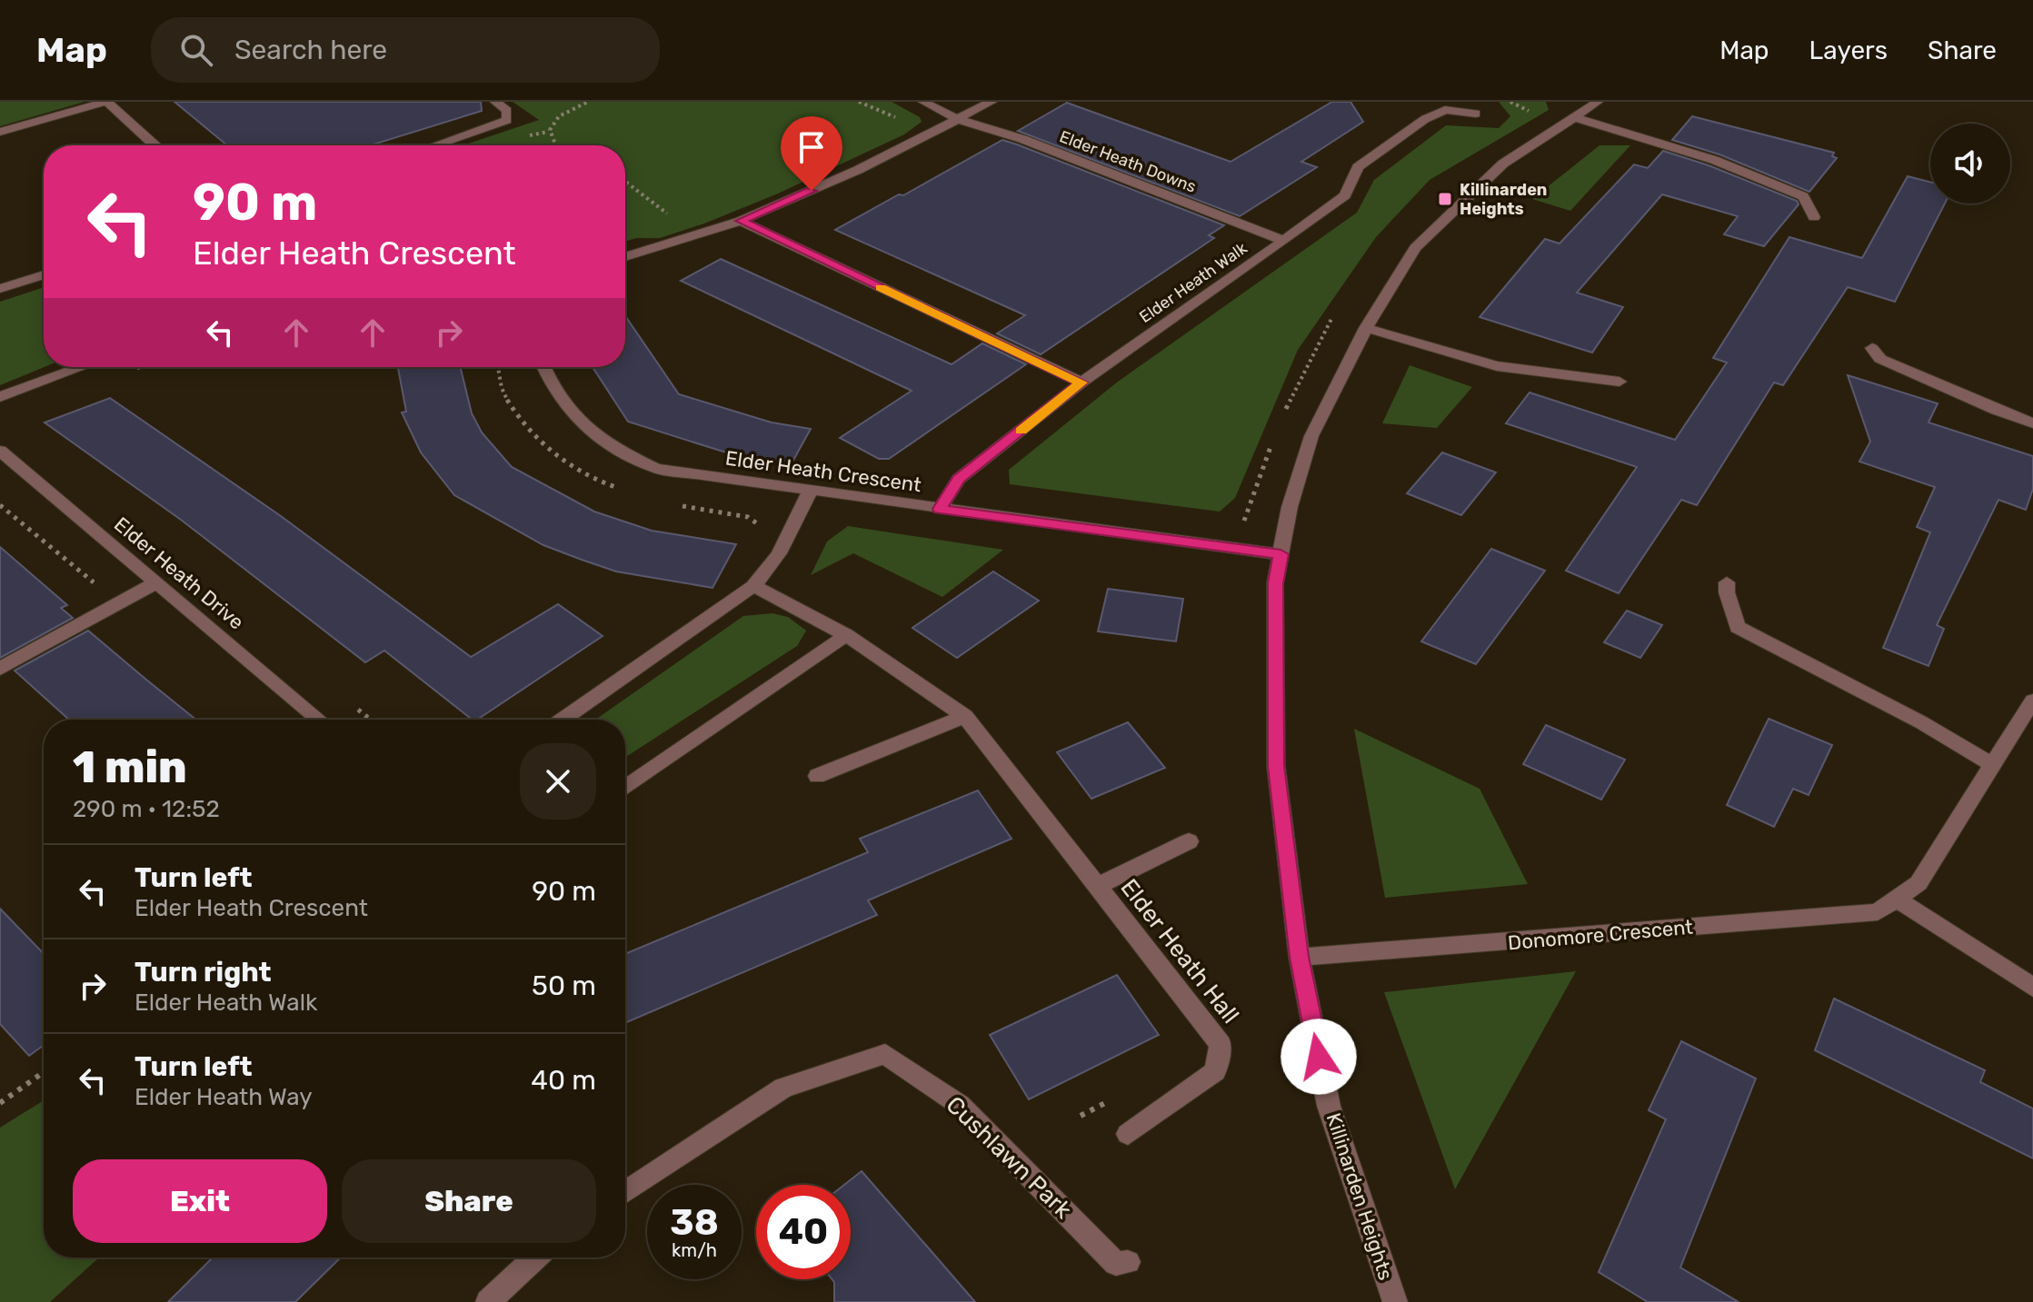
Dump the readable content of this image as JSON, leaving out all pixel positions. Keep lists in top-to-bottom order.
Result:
{
  "streets": {
    "street": [
      "Elder Heath Downs",
      "Elder Heath Walk",
      "Elder Heath Crescent",
      "Elder Heath Drive",
      "Donomore Crescent",
      "Elder Heath Hall",
      "Cushlawn Park",
      "Killinarden Heights"
    ]
  },
  "crossings": [
    ["Elder Heath Downs", "Elder Heath Walk"],
    ["Elder Heath Walk", "Elder Heath Crescent"],
    ["Elder Heath Crescent", "Killinarden Heights"],
    ["Donomore Crescent", "Killinarden Heights"]
  ],
  "places": {
    "transit": ["Killinarden Heights"]
  },
  "page": {
    "header": "Map",
    "search": "Search here",
    "nav": ["Map", "Layers", "Share"],
    "turn": ["90 m", "Elder Heath Crescent"],
    "heading": ["1 min", "290 m · 12:52"],
    "list": [
      {
        "name": "Turn left",
        "note": "Elder Heath Crescent",
        "value": "90 m"
      },
      {
        "name": "Turn right",
        "note": "Elder Heath Walk",
        "value": "50 m"
      },
      {
        "name": "Turn left",
        "note": "Elder Heath Way",
        "value": "40 m"
      }
    ],
    "buttons": ["Exit", "Share"],
    "speed": "38 km/h",
    "limit": "40"
  }
}
